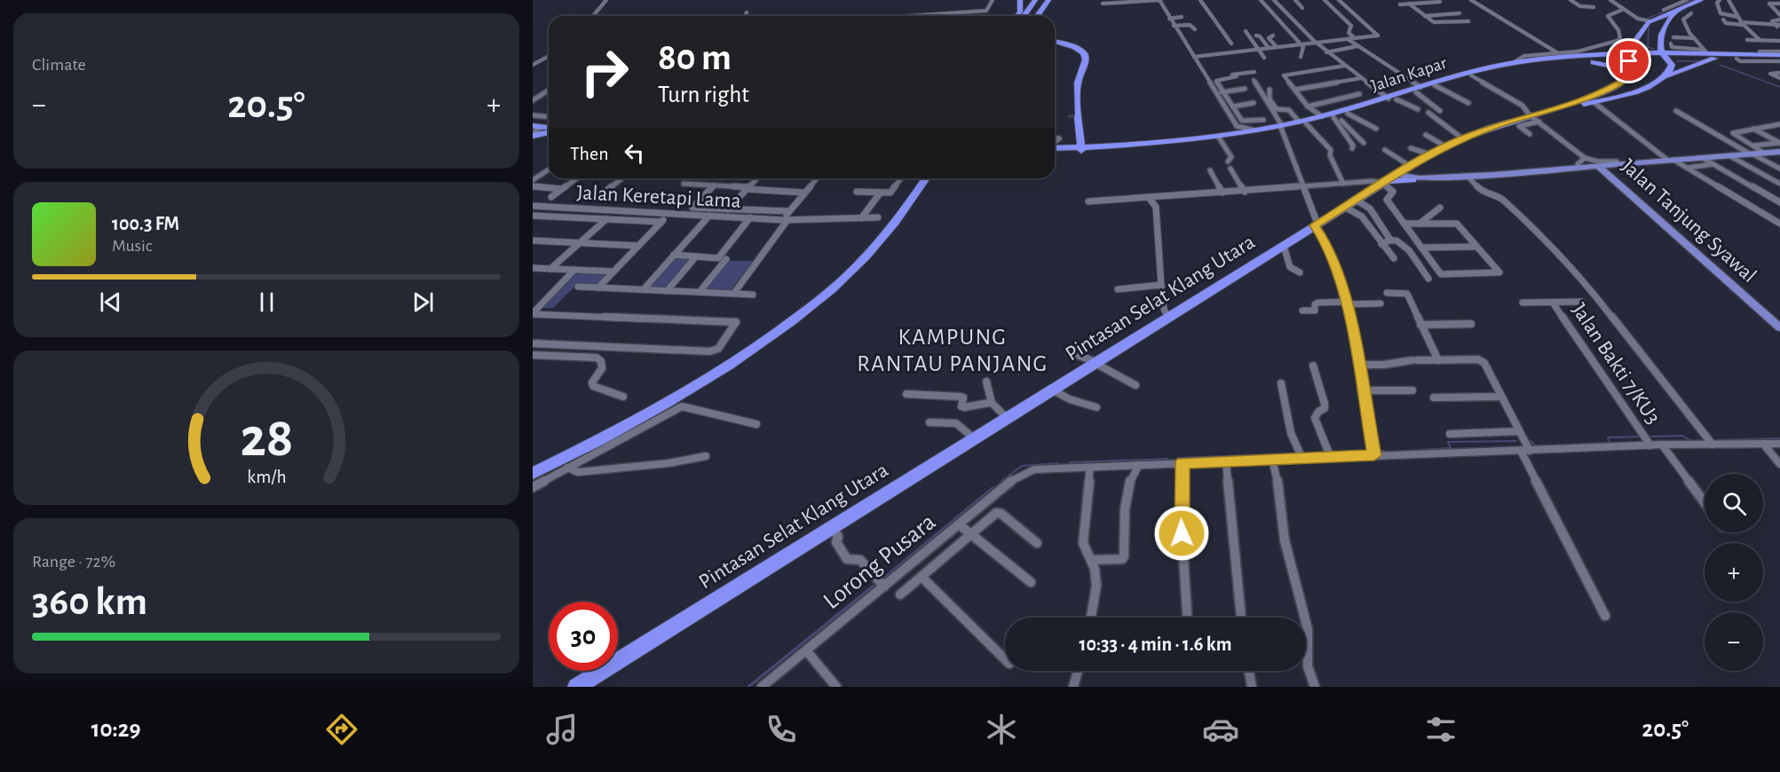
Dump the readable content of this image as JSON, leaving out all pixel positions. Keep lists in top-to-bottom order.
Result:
{
  "streets": {
    "highway": ["Jalan Kapar", "Pintasan Selat Klang Utara"],
    "main road": ["Jalan Tanjung Syawal"],
    "street": ["Jalan Keretapi Lama", "Jalan Bakti 7/KU3", "Lorong Pusara"]
  },
  "crossings": [
    ["Jalan Kapar", "Pintasan Selat Klang Utara"]
  ],
  "districts": ["KAMPUNG RANTAU PANJANG"],
  "page": {
    "tile": [
      "Climate",
      ["Range · 72%", "360 km"]
    ],
    "turn": ["80 m", "Turn right"],
    "heat": ["−", "20.5°", "+"],
    "then": "Then",
    "song": ["100.3 FM", "Music"],
    "map_buttons": ["+", "−"],
    "limit": "30",
    "trip": "10:33 · 4 min · 1.6 km",
    "tabs": ["10:29", "20.5°"],
    "gauge": ["28", "km/h"]
  }
}
